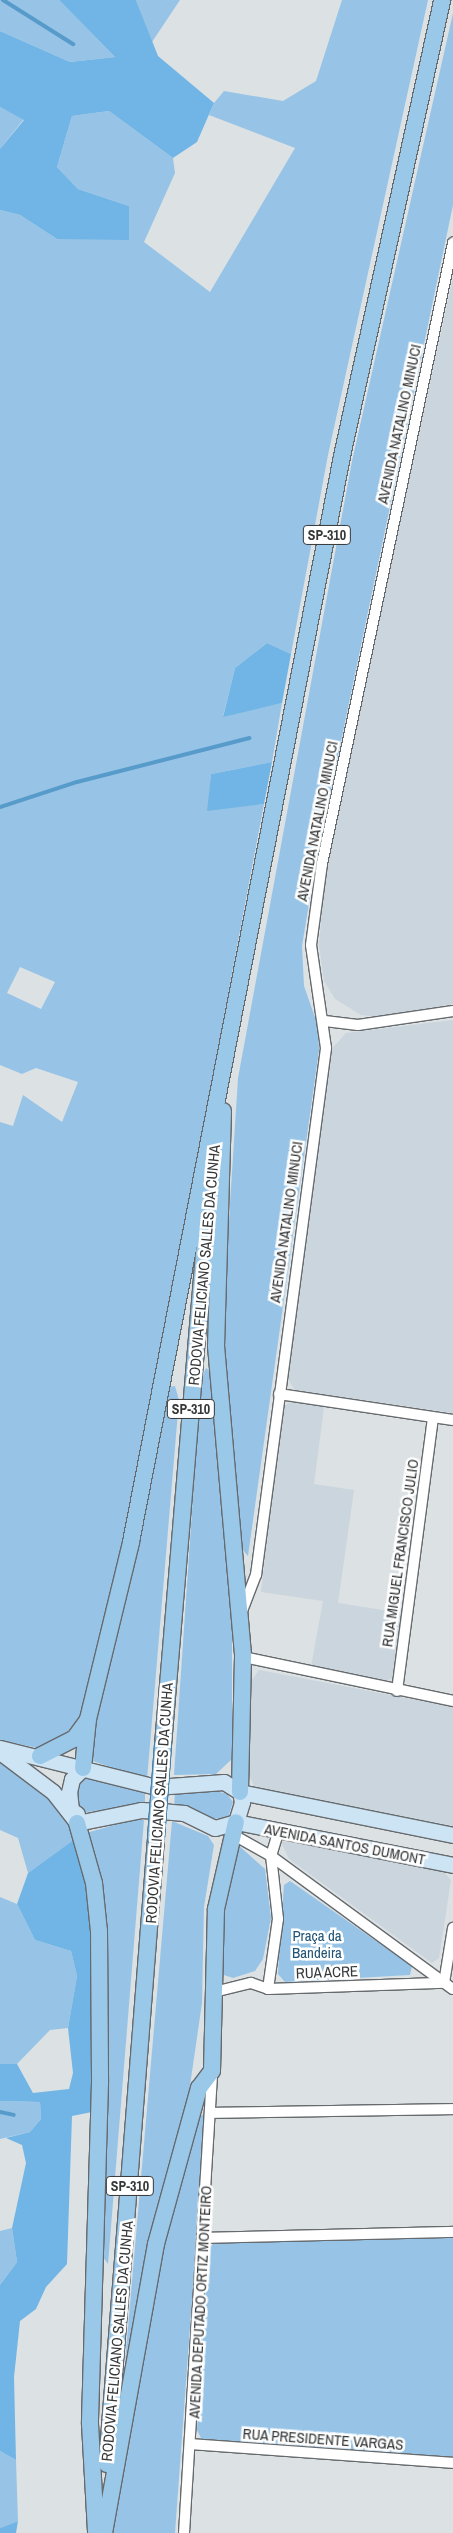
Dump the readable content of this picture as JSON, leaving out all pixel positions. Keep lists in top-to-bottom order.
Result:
{
  "streets": {
    "main road": ["SP-310", "RODOVIA FELICIANO SALLES DA CUNHA", "AVENIDA SANTOS DUMONT"],
    "street": [
      "AVENIDA NATALINO MINUCI",
      "RUA MIGUEL FRANCISCO JULIO",
      "RUA ACRE",
      "AVENIDA DEPUTADO ORTIZ MONTEIRO",
      "RUA PRESIDENTE VARGAS"
    ]
  },
  "crossings": [
    ["SP-310", "RODOVIA FELICIANO SALLES DA CUNHA"],
    ["AVENIDA DEPUTADO ORTIZ MONTEIRO", "RUA PRESIDENTE VARGAS"]
  ],
  "parks": ["Praça da Bandeira"]
}
